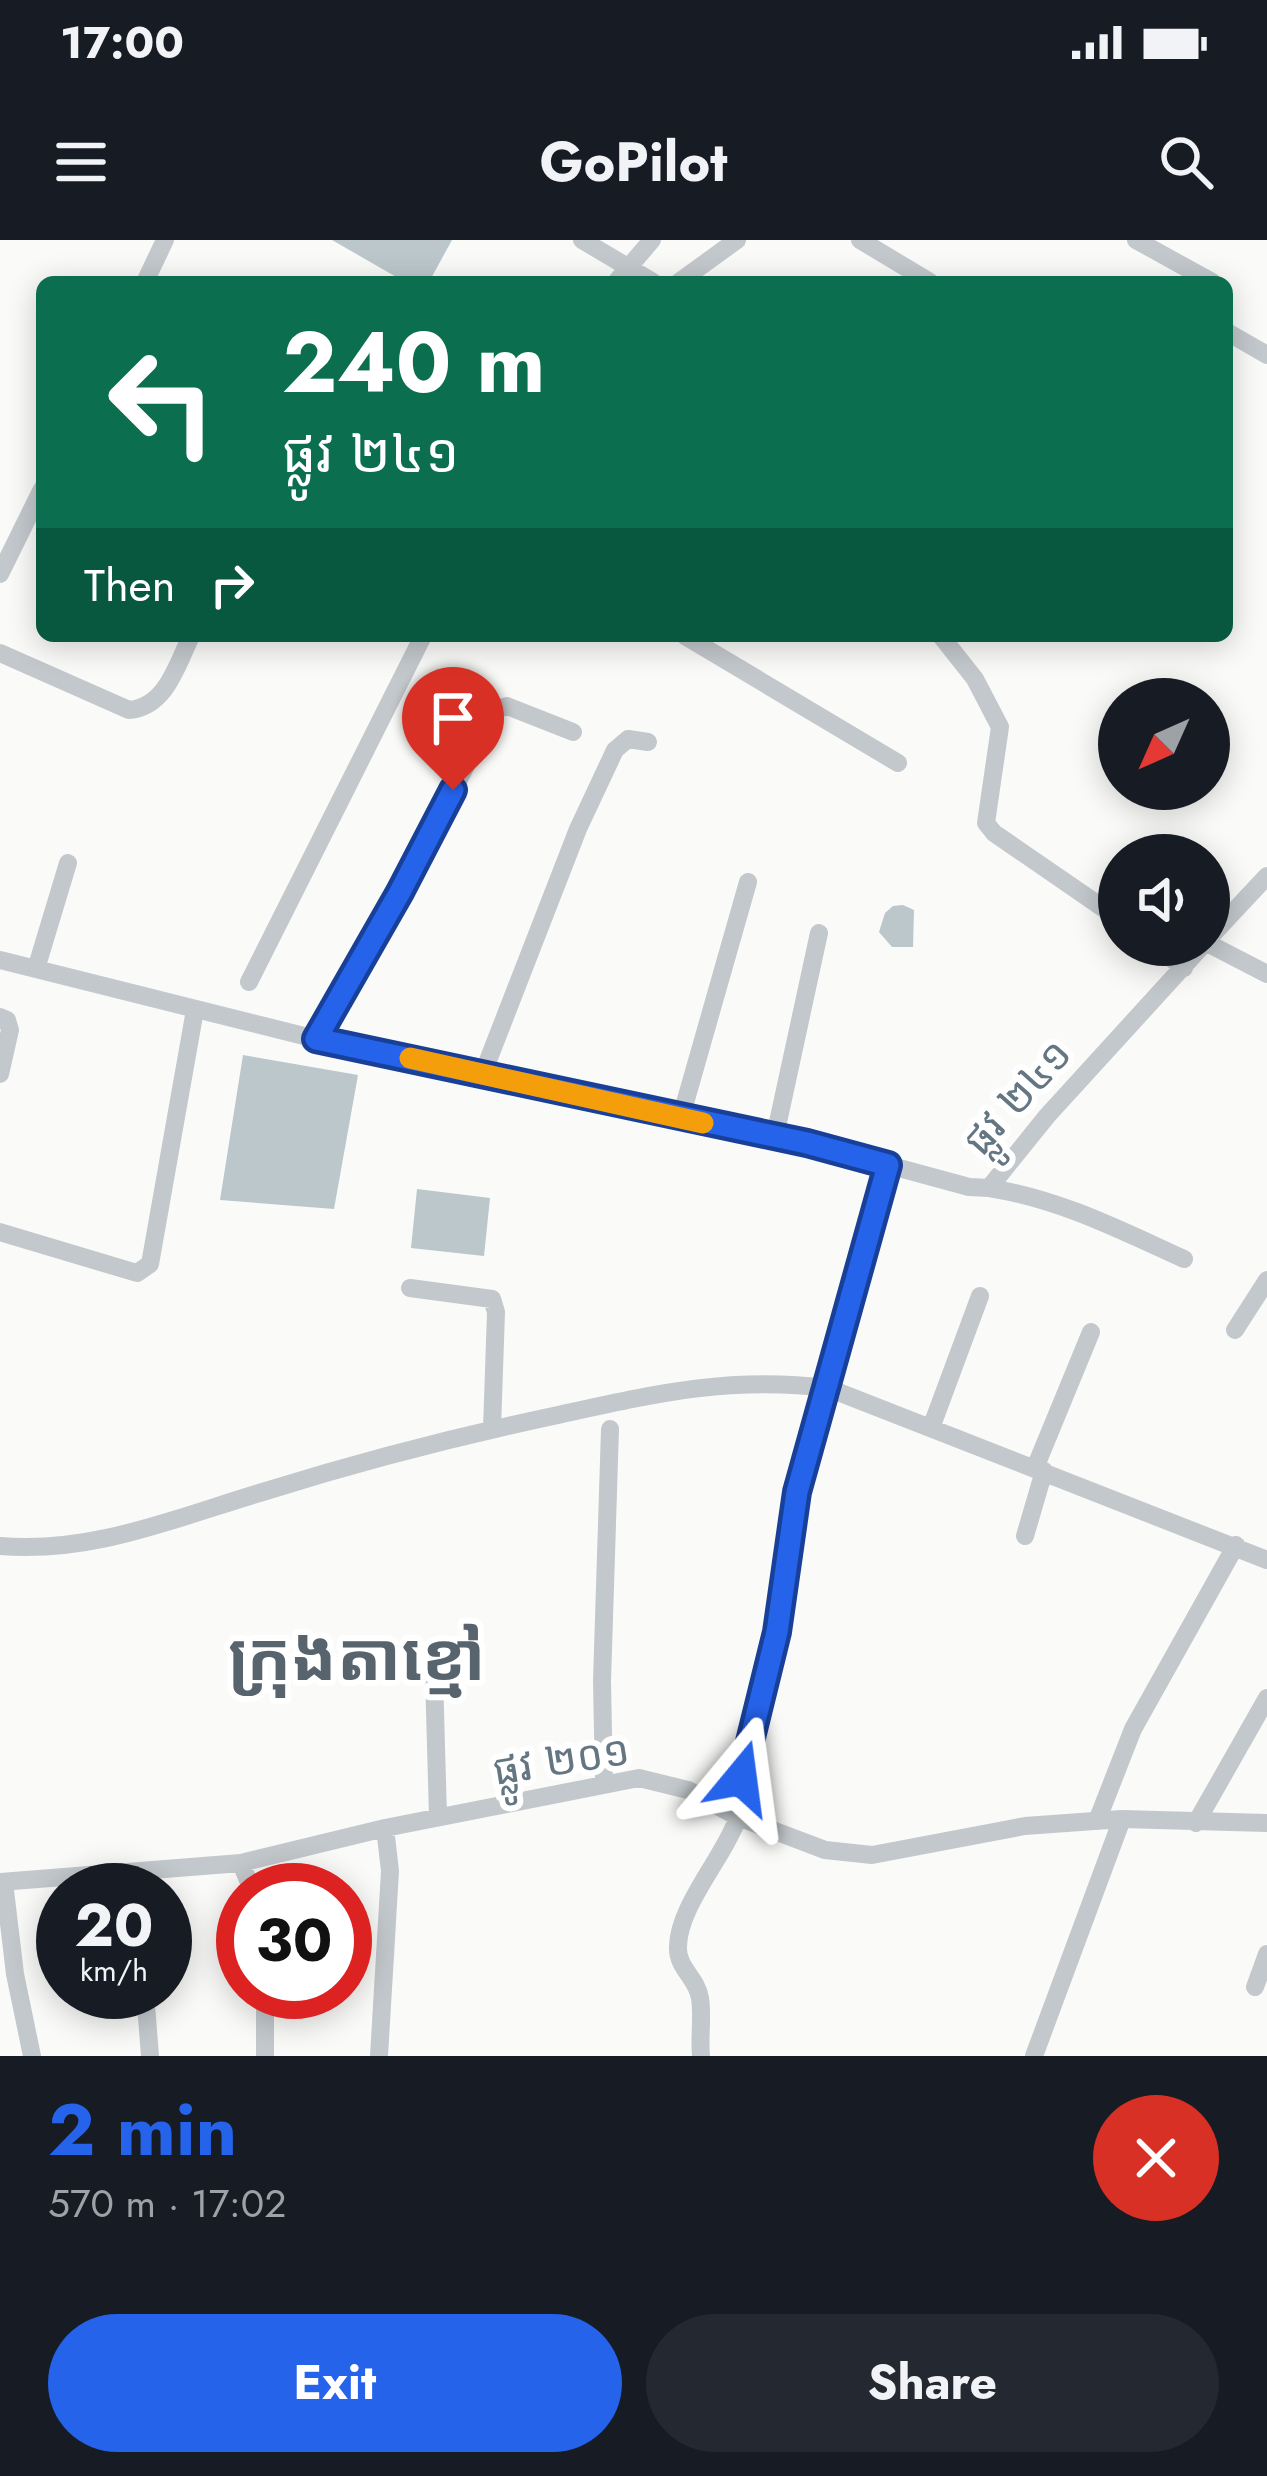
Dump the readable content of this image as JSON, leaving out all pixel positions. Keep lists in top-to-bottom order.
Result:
{
  "streets": {
    "street": ["ផ្លូវ ២៤១", "ផ្លូវ ២០១"]
  },
  "districts": ["ក្រុងតាខ្មៅ"],
  "north": "bottom left",
  "page": {
    "status": "17:00",
    "header": "GoPilot",
    "turn": ["240 m", "ផ្លូវ ២៤១"],
    "then": "Then",
    "speed": "20 km/h",
    "limit": "30",
    "heading": ["2 min", "570 m · 17:02"],
    "buttons": ["Exit", "Share"]
  }
}
